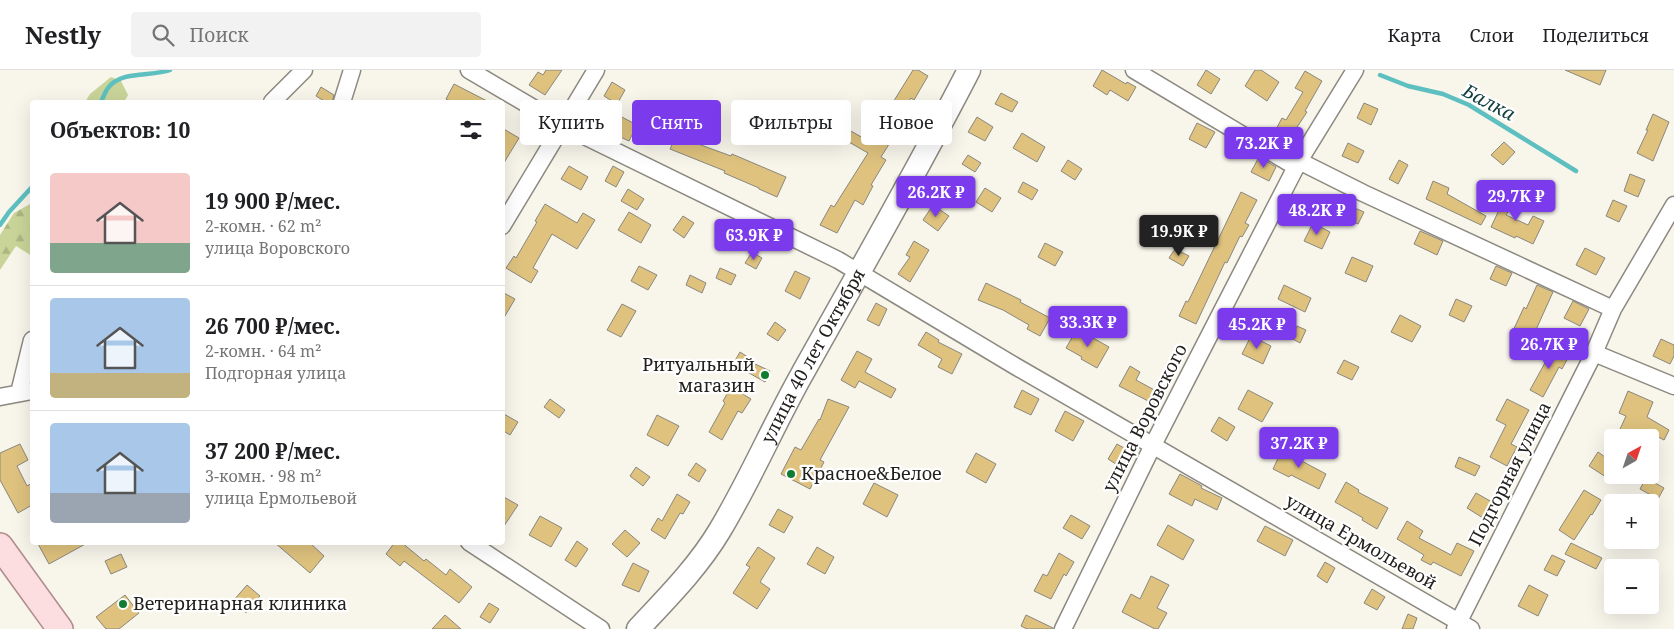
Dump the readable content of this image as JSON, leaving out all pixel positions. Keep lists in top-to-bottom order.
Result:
{
  "streets": {
    "street": [
      "улица 40 лет Октября",
      "улица Воровского",
      "Подгорная улица",
      "улица Ермольевой"
    ]
  },
  "crossings": [
    ["улица 40 лет Октября", "улица Ермольевой"],
    ["улица Воровского", "улица Ермольевой"],
    ["Подгорная улица", "улица Ермольевой"]
  ],
  "water": ["Балка"],
  "places": ["Ритуальный магазин", "Красное&Белое", "Ветеринарная клиника"],
  "north": "top right",
  "page": {
    "header": "Nestly",
    "search": "Поиск",
    "nav": ["Карта", "Слои", "Поделиться"],
    "chip": [
      "Купить",
      "Снять",
      "Фильтры",
      "Новое"
    ],
    "heading": "Объектов: 10",
    "price": [
      "73.2K ₽",
      "26.2K ₽",
      "29.7K ₽",
      "48.2K ₽",
      "19.9K ₽",
      "63.9K ₽",
      "33.3K ₽",
      "45.2K ₽",
      "26.7K ₽",
      "37.2K ₽"
    ],
    "list": [
      {
        "name": "19 900 ₽/мес.",
        "note": "2-комн. · 62 m² · улица Воровского"
      },
      {
        "name": "26 700 ₽/мес.",
        "note": "2-комн. · 64 m² · Подгорная улица"
      },
      {
        "name": "37 200 ₽/мес.",
        "note": "3-комн. · 98 m² · улица Ермольевой"
      }
    ],
    "map_buttons": ["+", "−"]
  }
}
